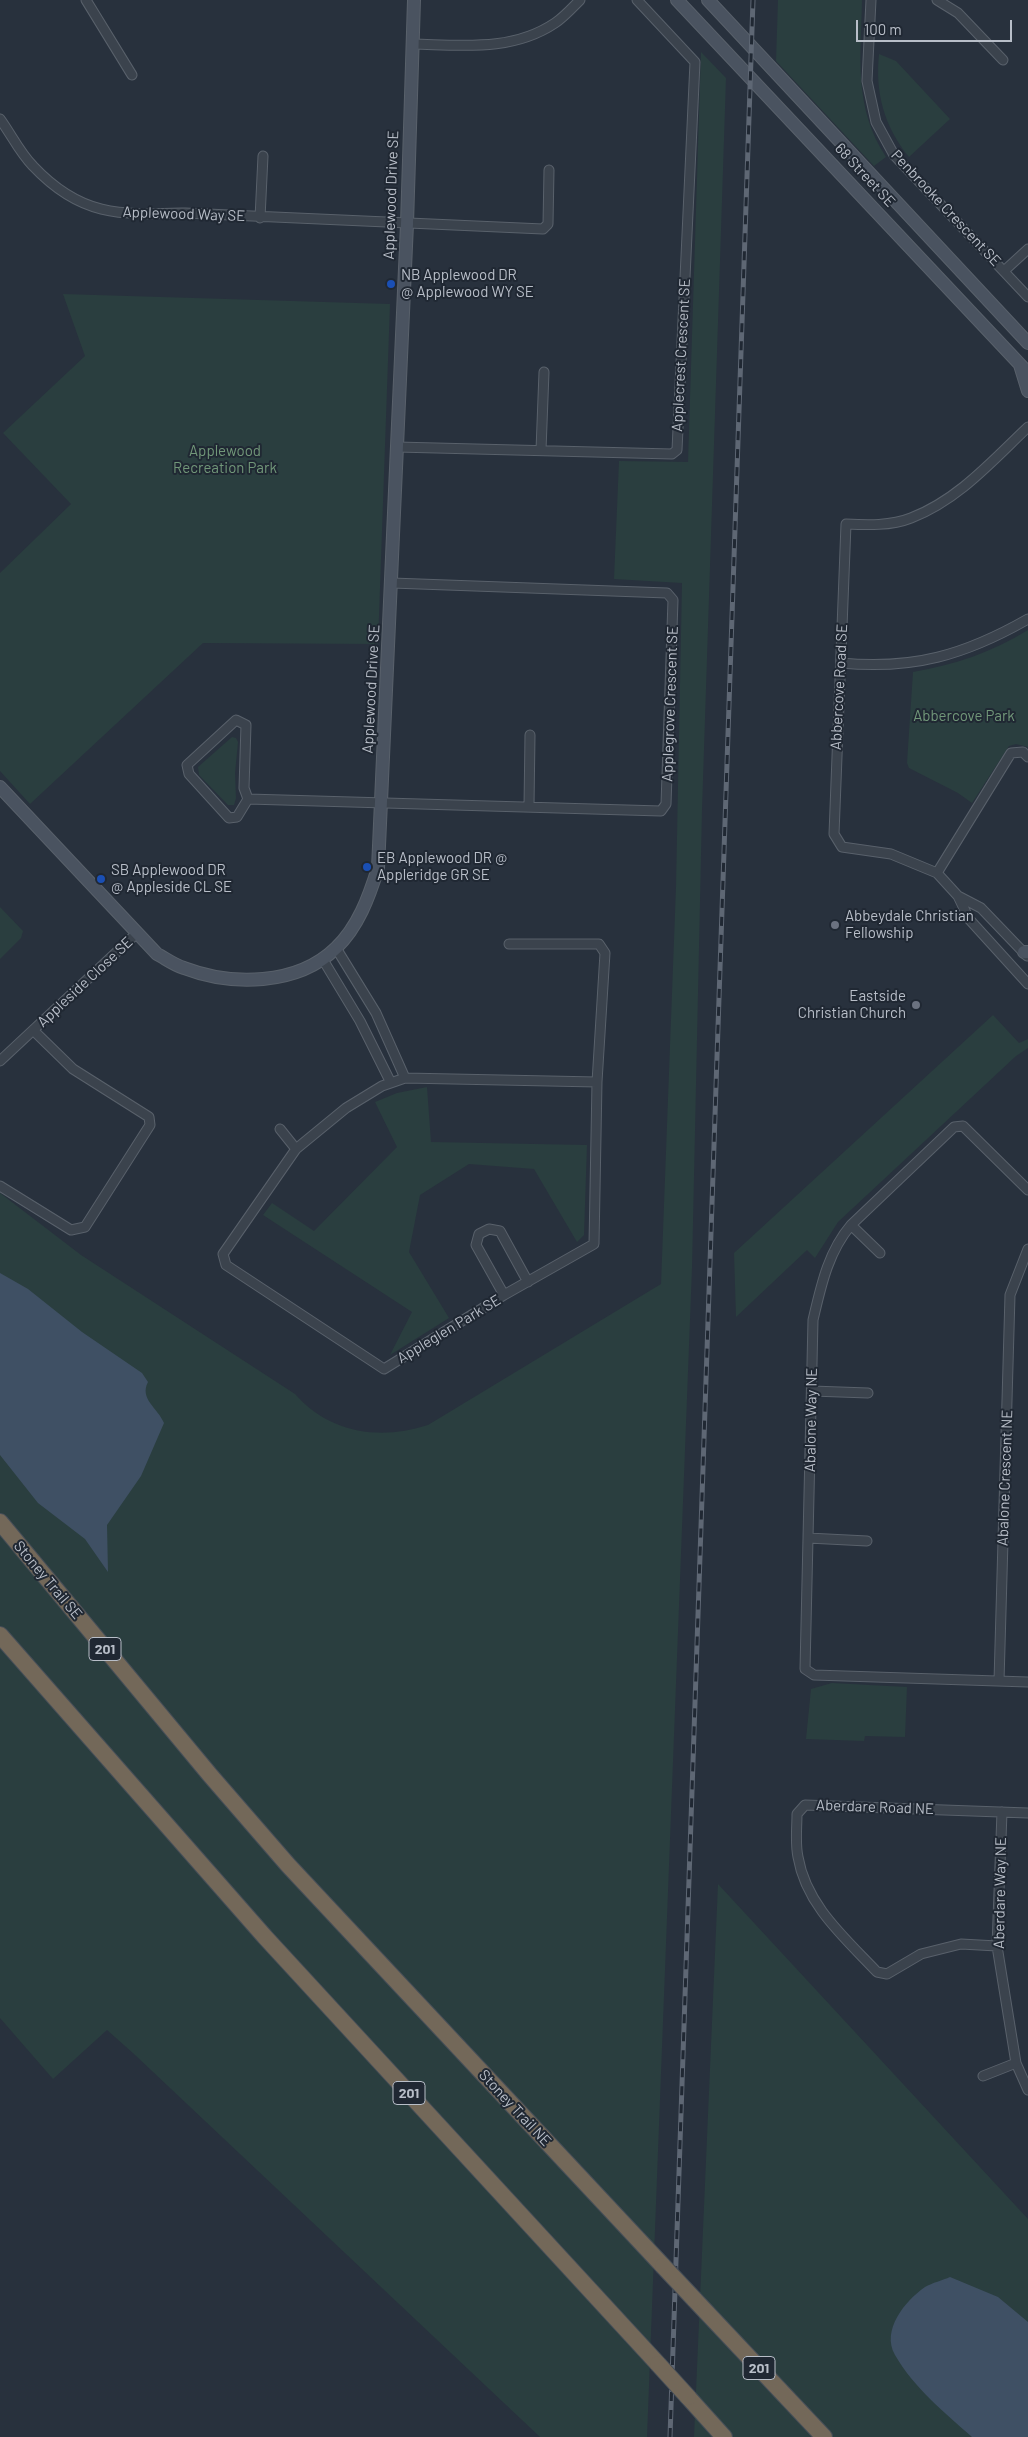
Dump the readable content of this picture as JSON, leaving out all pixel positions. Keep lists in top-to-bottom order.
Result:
{
  "streets": {
    "highway": ["Stoney Trail SE", "201", "Stoney Trail NE"],
    "street": [
      "68 Street SE",
      "Applewood Drive SE",
      "Penbrooke Crescent SE",
      "Applewood Way SE",
      "Applecrest Crescent SE",
      "Abbercove Road SE",
      "Applegrove Crescent SE",
      "Appleside Close SE",
      "Appleglen Park SE",
      "Abalone Way NE",
      "Abalone Crescent NE",
      "Aberdare Road NE",
      "Aberdare Way NE"
    ]
  },
  "crossings": [
    ["Applewood Drive SE", "Applewood Way SE"],
    ["Applewood Drive SE", "Applecrest Crescent SE"],
    ["Applewood Drive SE", "Applegrove Crescent SE"],
    ["Applewood Drive SE", "Appleside Close SE"],
    ["Abalone Way NE", "Abalone Crescent NE"],
    ["Stoney Trail SE", "Stoney Trail NE"],
    ["Aberdare Road NE", "Aberdare Way NE"]
  ],
  "parks": ["Applewood Recreation Park", "Abbercove Park"],
  "places": [
    "NB Applewood DR @ Applewood WY SE",
    "EB Applewood DR @ Appleridge GR SE",
    "SB Applewood DR @ Appleside CL SE",
    "Abbeydale Christian Fellowship",
    "Eastside Christian Church"
  ],
  "scale_bar": "100 m"
}
